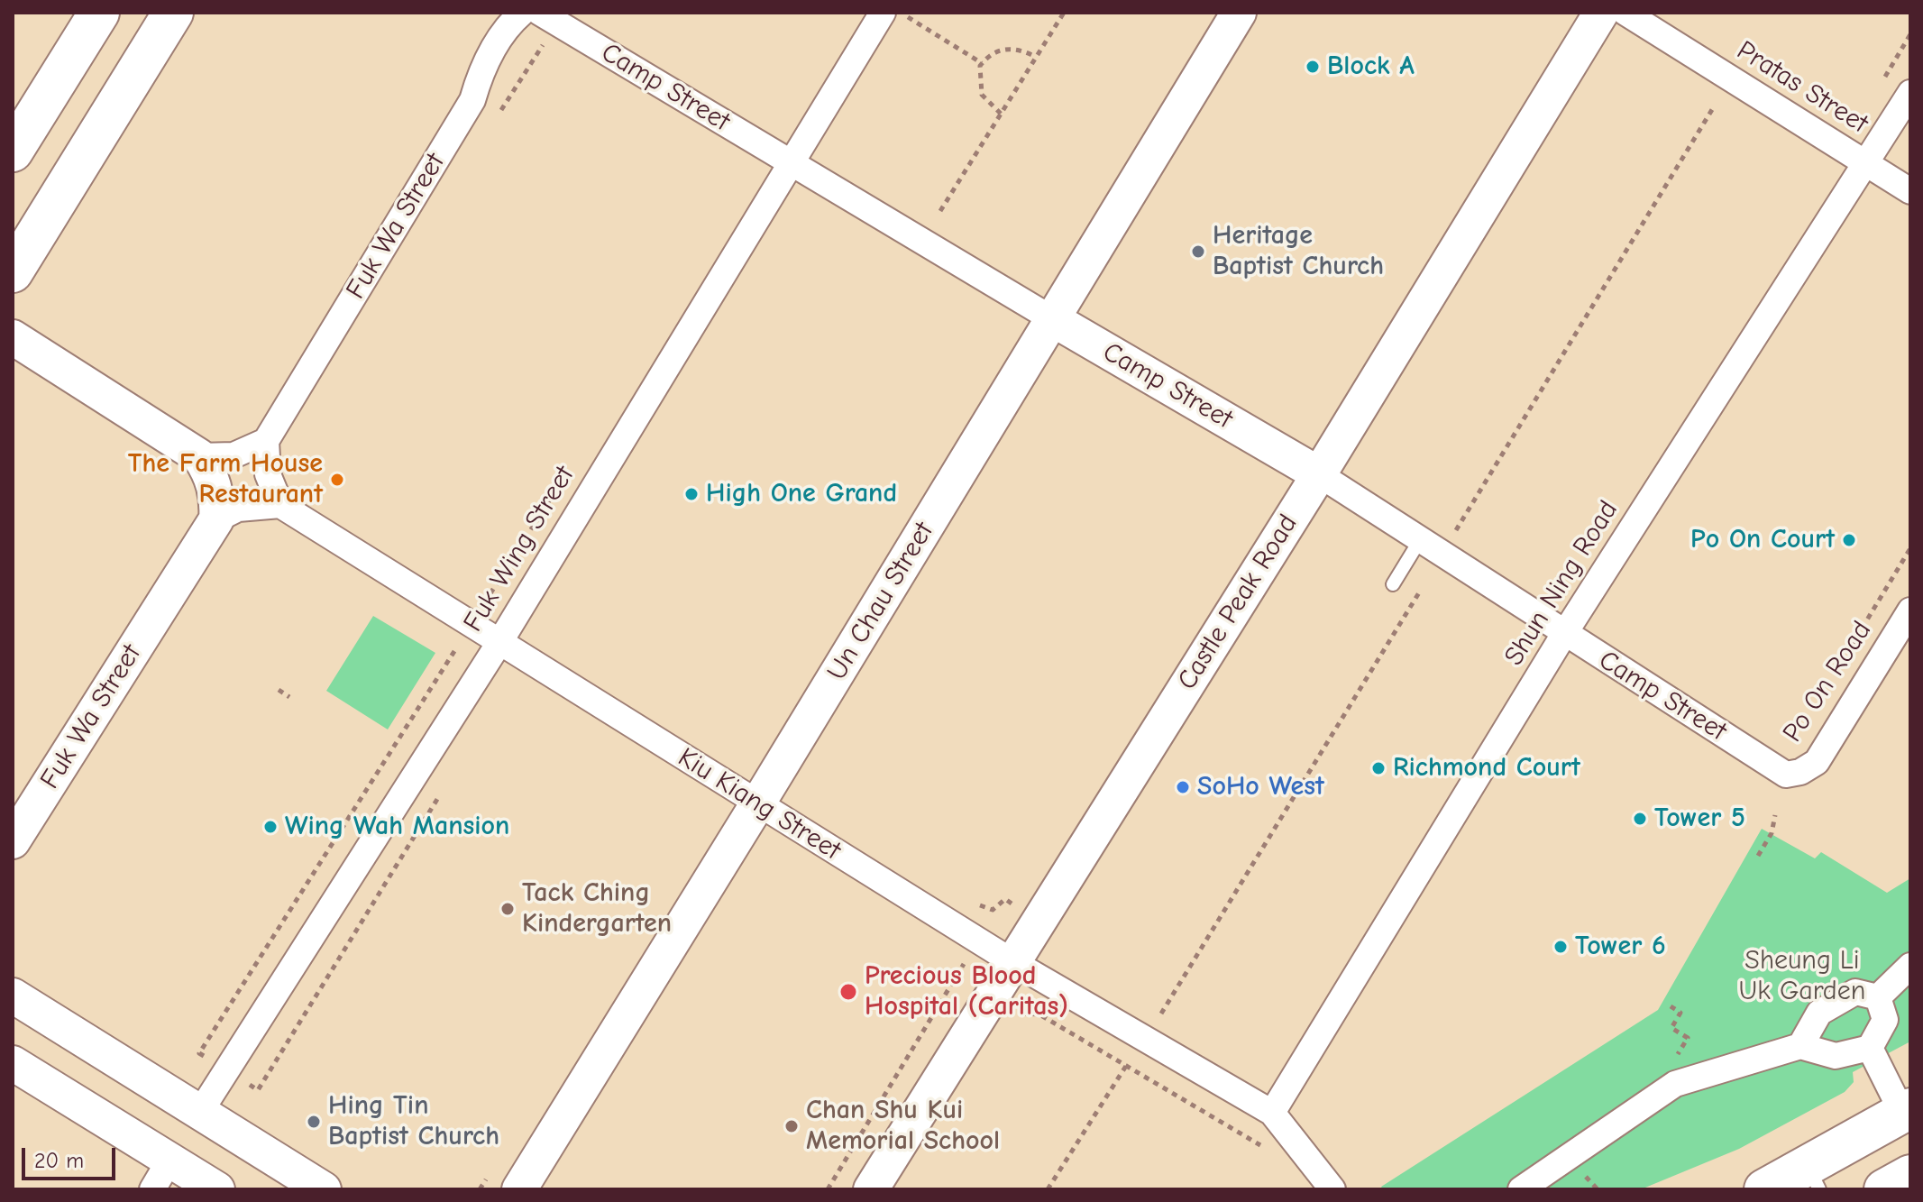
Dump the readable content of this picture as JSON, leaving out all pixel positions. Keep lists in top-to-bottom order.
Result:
{
  "streets": {
    "main road": [
      "Camp Street",
      "Fuk Wa Street",
      "Un Chau Street",
      "Castle Peak Road"
    ],
    "street": [
      "Pratas Street",
      "Fuk Wing Street",
      "Shun Ning Road",
      "Po On Road",
      "Kiu Kiang Street"
    ]
  },
  "crossings": [
    ["Camp Street", "Fuk Wing Street"],
    ["Camp Street", "Shun Ning Road"],
    ["Camp Street", "Un Chau Street"],
    ["Camp Street", "Castle Peak Road"],
    ["Camp Street", "Po On Road"],
    ["Pratas Street", "Shun Ning Road"],
    ["Fuk Wing Street", "Kiu Kiang Street"],
    ["Shun Ning Road", "Kiu Kiang Street"],
    ["Un Chau Street", "Kiu Kiang Street"],
    ["Castle Peak Road", "Kiu Kiang Street"]
  ],
  "parks": ["Sheung Li Uk Garden"],
  "places": [
    "Block A",
    "Heritage Baptist Church",
    "The Farm House Restaurant",
    "High One Grand",
    "Po On Court",
    "Richmond Court",
    "SoHo West",
    "Tower 5",
    "Wing Wah Mansion",
    "Tack Ching Kindergarten",
    "Tower 6",
    "Precious Blood Hospital (Caritas)",
    "Hing Tin Baptist Church",
    "Chan Shu Kui Memorial School"
  ],
  "scale_bar": "20 m"
}
